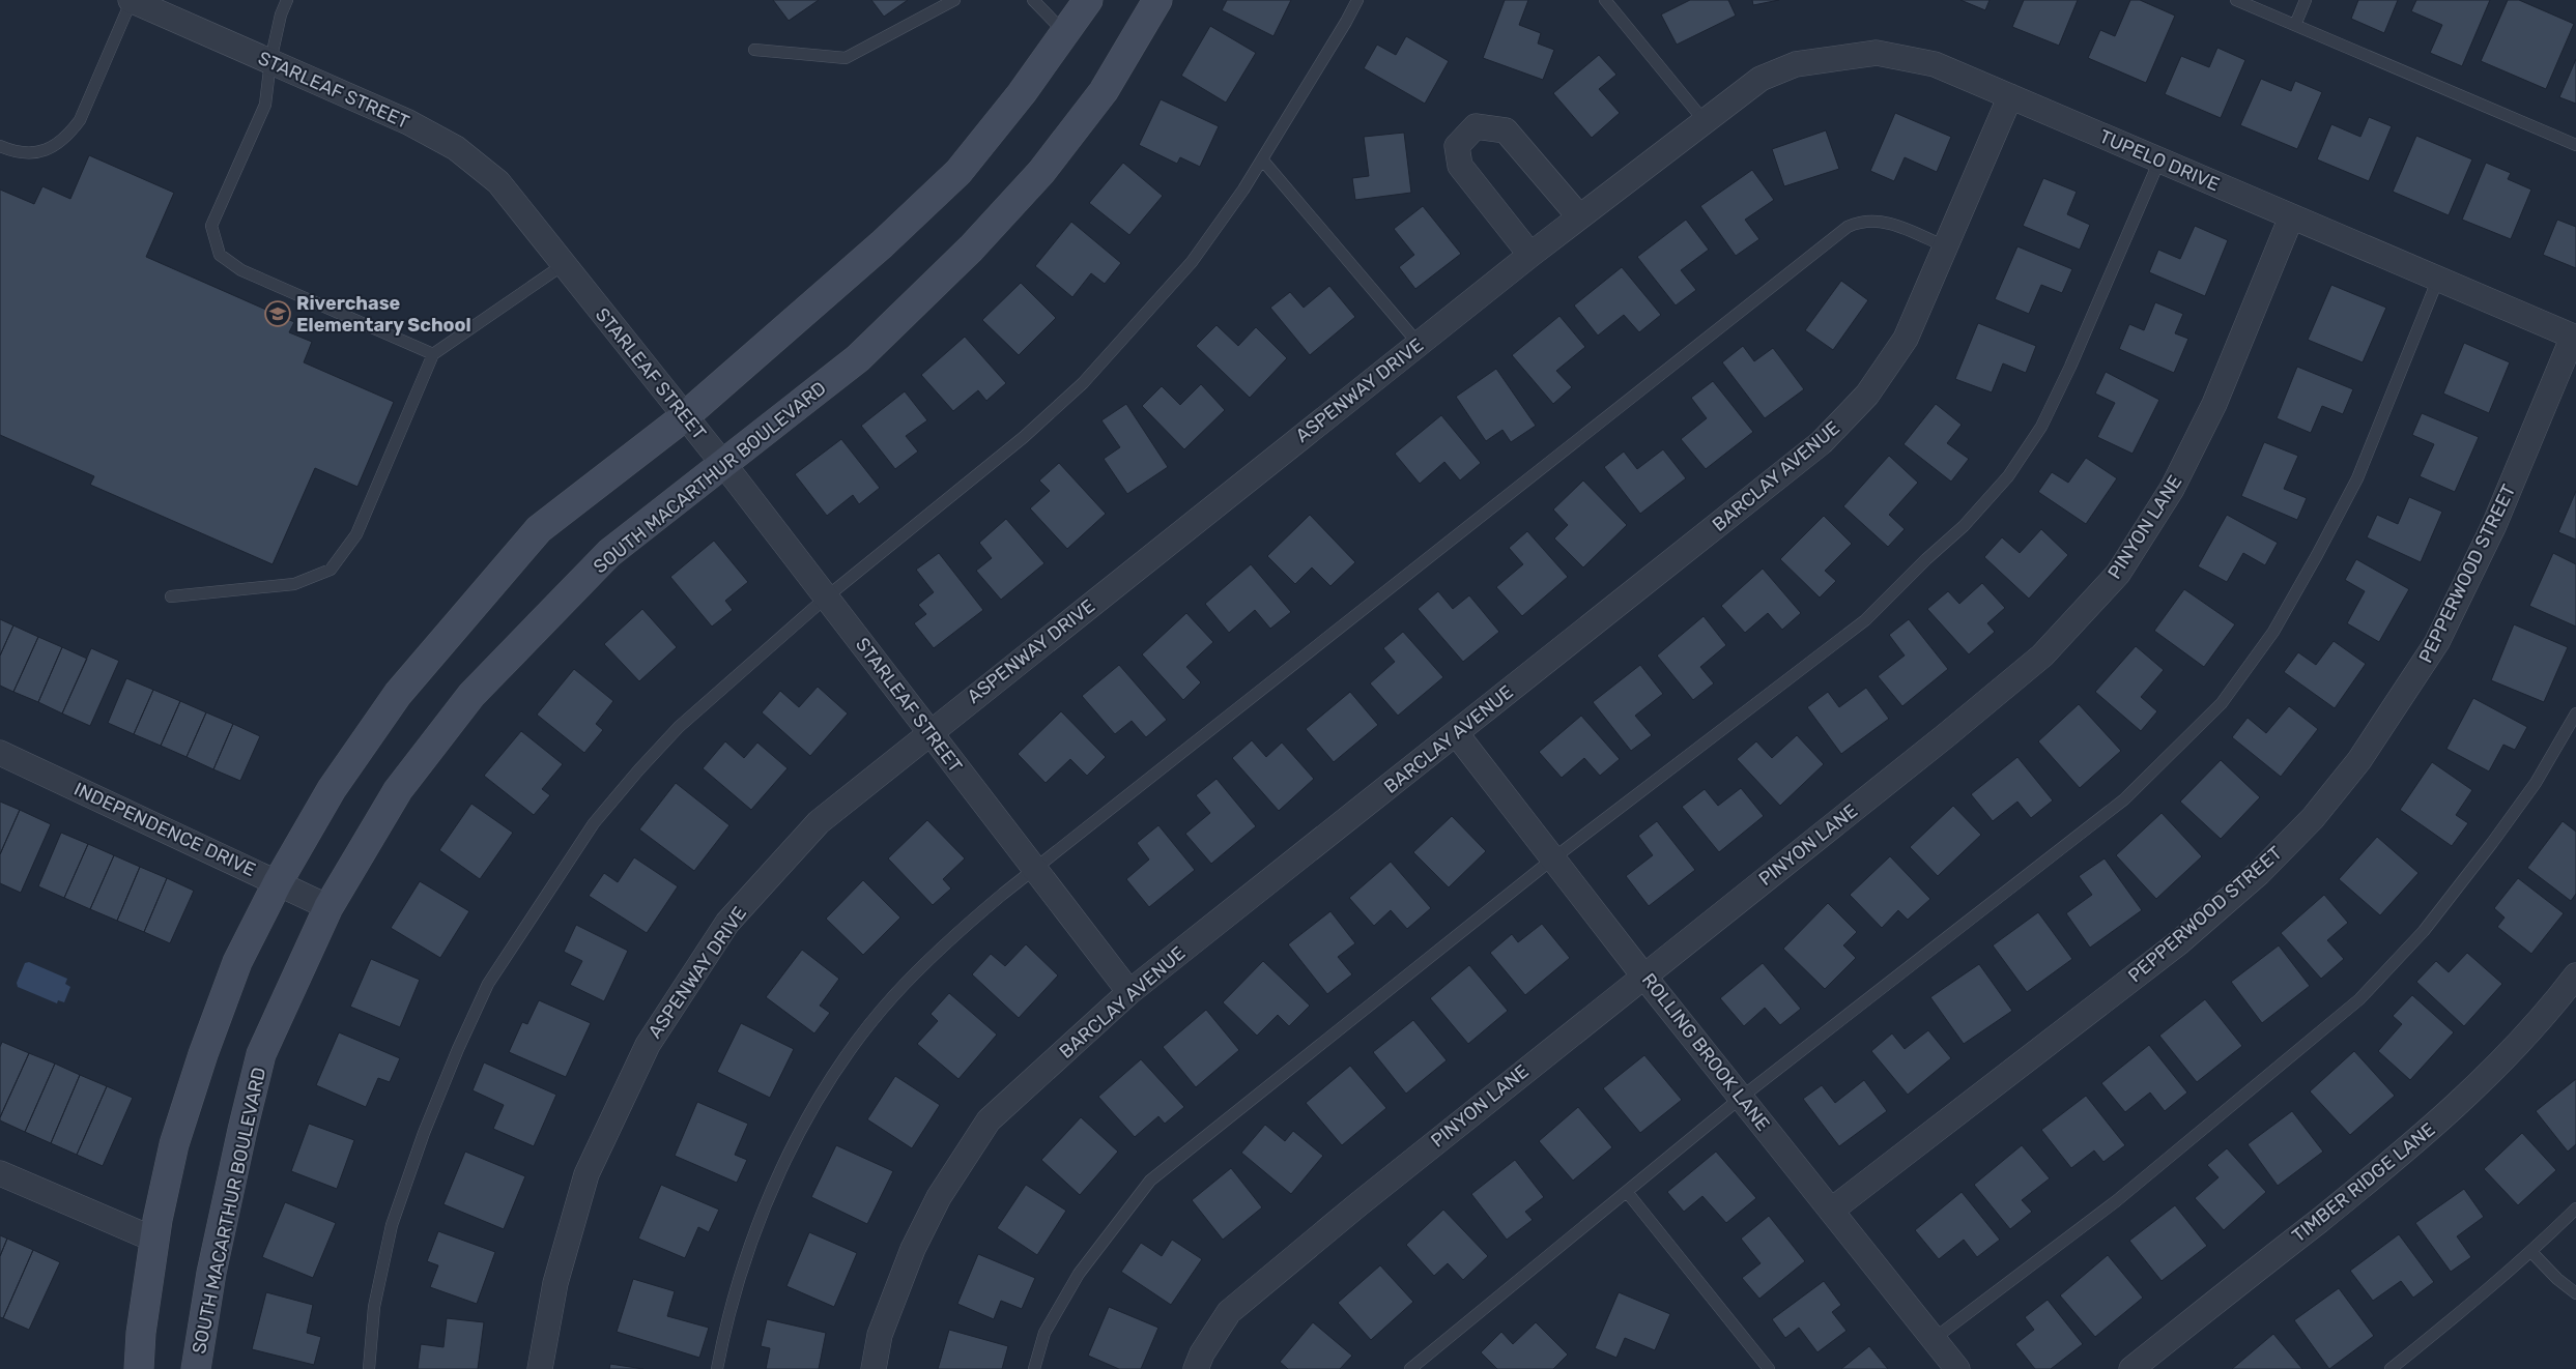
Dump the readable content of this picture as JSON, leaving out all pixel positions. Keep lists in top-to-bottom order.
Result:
{
  "streets": {
    "main road": ["SOUTH MACARTHUR BOULEVARD"],
    "street": [
      "STARLEAF STREET",
      "TUPELO DRIVE",
      "ASPENWAY DRIVE",
      "BARCLAY AVENUE",
      "PINYON LANE",
      "PEPPERWOOD STREET",
      "INDEPENDENCE DRIVE",
      "ROLLING BROOK LANE",
      "TIMBER RIDGE LANE"
    ]
  },
  "crossings": [
    ["STARLEAF STREET", "ASPENWAY DRIVE"],
    ["STARLEAF STREET", "BARCLAY AVENUE"],
    ["STARLEAF STREET", "SOUTH MACARTHUR BOULEVARD"],
    ["TUPELO DRIVE", "ASPENWAY DRIVE"],
    ["TUPELO DRIVE", "BARCLAY AVENUE"],
    ["TUPELO DRIVE", "PINYON LANE"],
    ["TUPELO DRIVE", "PEPPERWOOD STREET"],
    ["BARCLAY AVENUE", "ROLLING BROOK LANE"],
    ["SOUTH MACARTHUR BOULEVARD", "INDEPENDENCE DRIVE"],
    ["PINYON LANE", "ROLLING BROOK LANE"],
    ["PEPPERWOOD STREET", "ROLLING BROOK LANE"]
  ],
  "places": {
    "school or university": ["Riverchase Elementary School"]
  }
}
